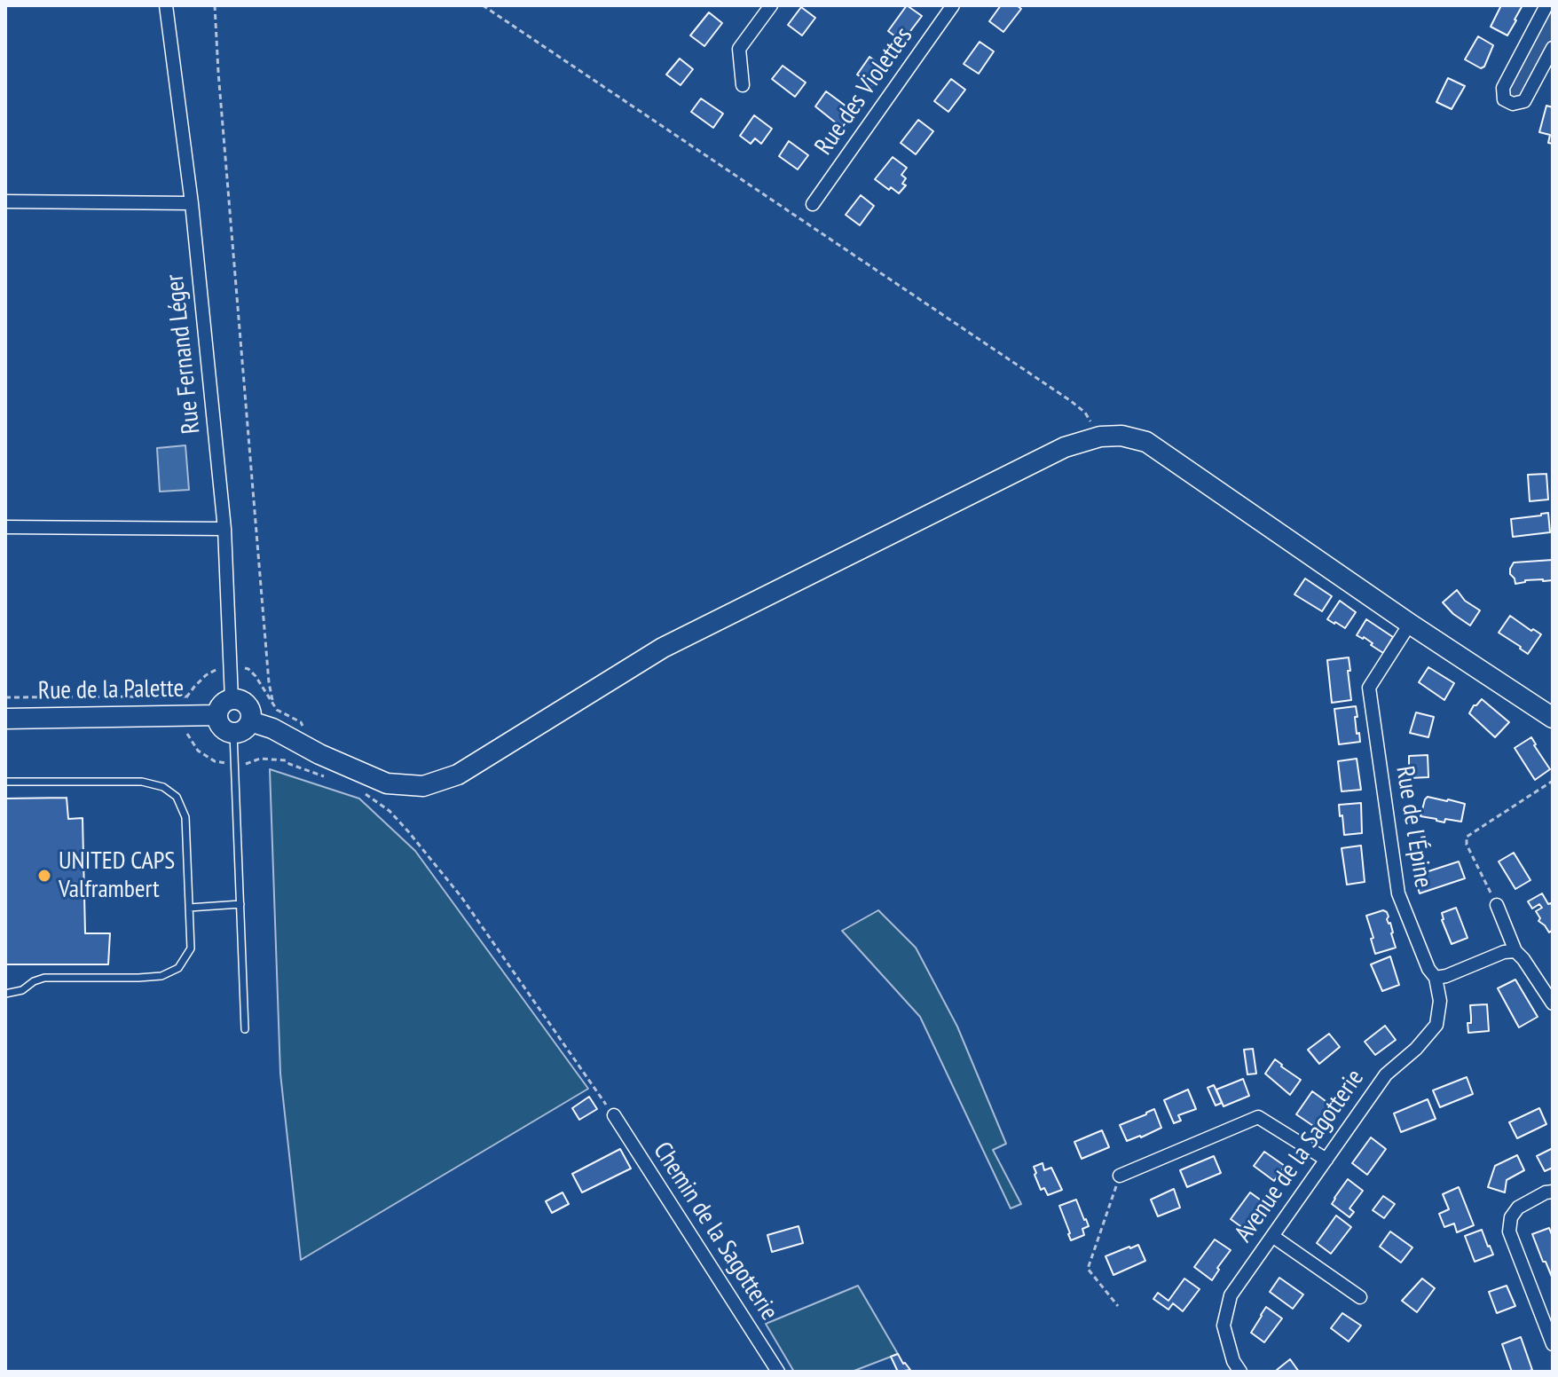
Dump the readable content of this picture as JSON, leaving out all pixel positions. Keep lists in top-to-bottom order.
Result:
{
  "streets": {
    "street": [
      "Rue des Violettes",
      "Rue Fernand Léger",
      "Rue de la Palette",
      "Rue de l'Épine",
      "Avenue de la Sagotterie",
      "Chemin de la Sagotterie"
    ]
  },
  "crossings": [
    ["Rue Fernand Léger", "Rue de la Palette"],
    ["Rue de l'Épine", "Avenue de la Sagotterie"]
  ],
  "places": ["UNITED CAPS Valframbert"]
}
